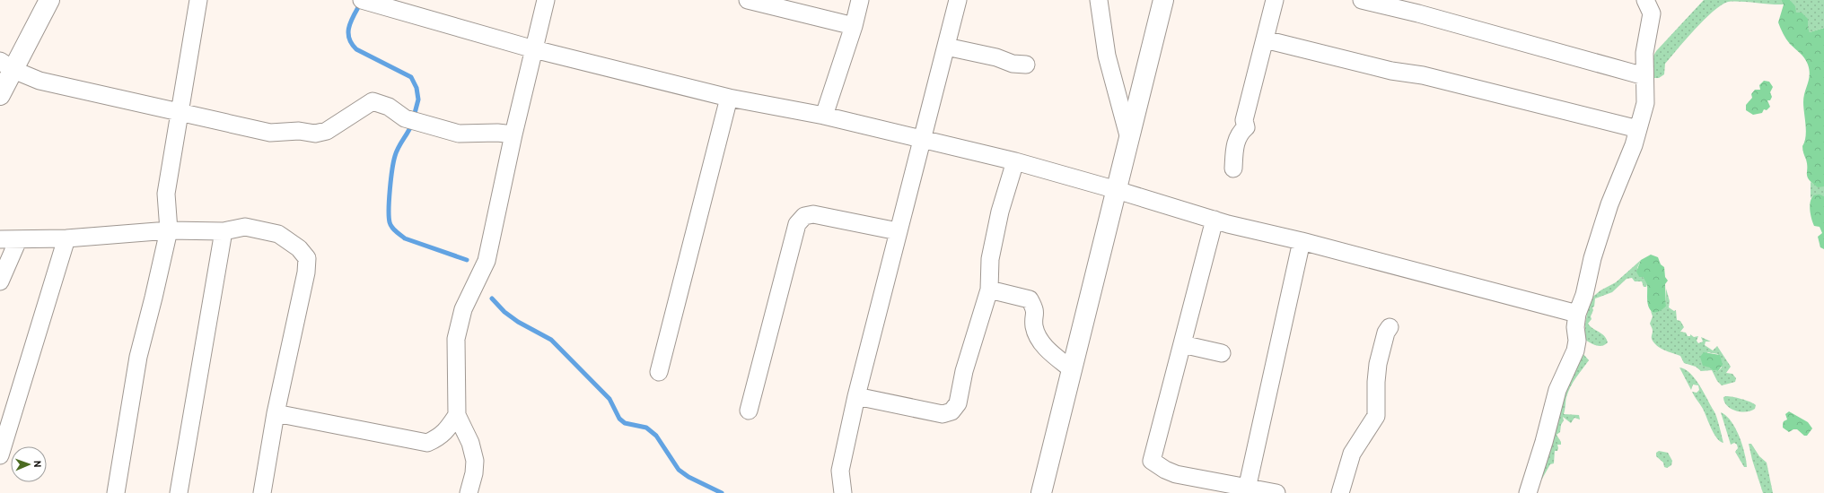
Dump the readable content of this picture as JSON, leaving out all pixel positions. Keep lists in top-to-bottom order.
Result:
{
  "north": "right"
}
